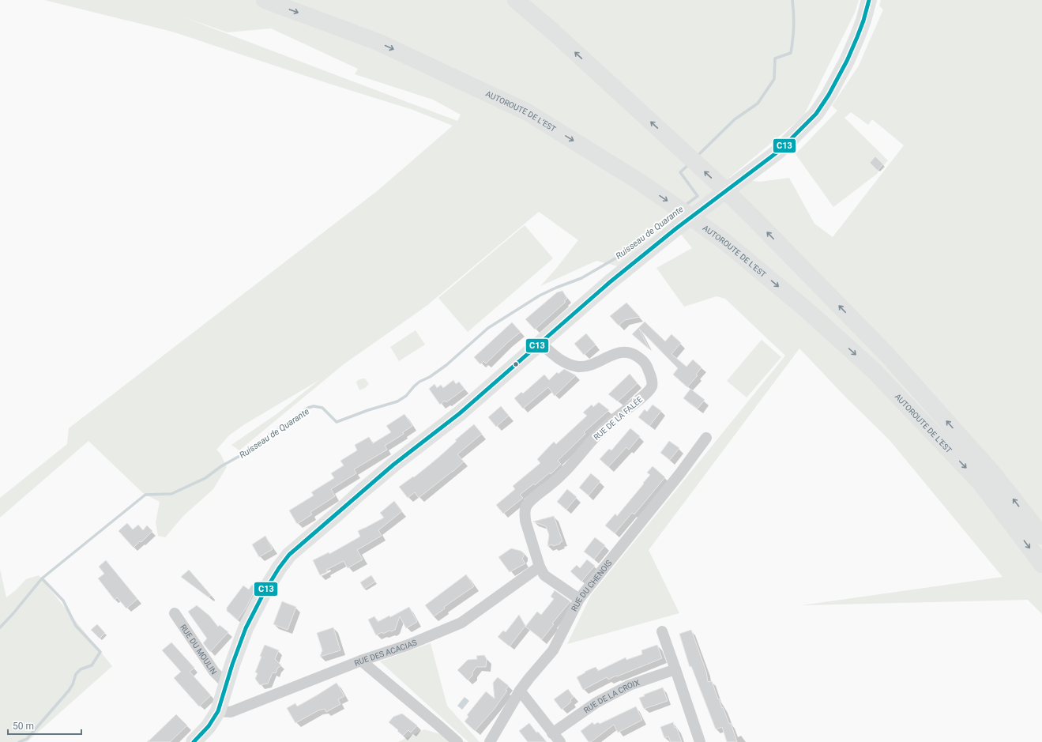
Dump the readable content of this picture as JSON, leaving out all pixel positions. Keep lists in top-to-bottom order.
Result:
{
  "streets": {
    "highway": ["AUTOROUTE DE L’EST"],
    "street": [
      "RUE DE LA FALÉE",
      "RUE DU CHENOIS",
      "RUE DU MOULIN",
      "RUE DES ACACIAS",
      "RUE DE LA CROIX"
    ]
  },
  "crossings": [
    ["RUE DE LA FALÉE", "RUE DES ACACIAS"]
  ],
  "water": ["Ruisseau de Quarante"],
  "lines": ["transit line C13"],
  "scale_bar": "50 m"
}
